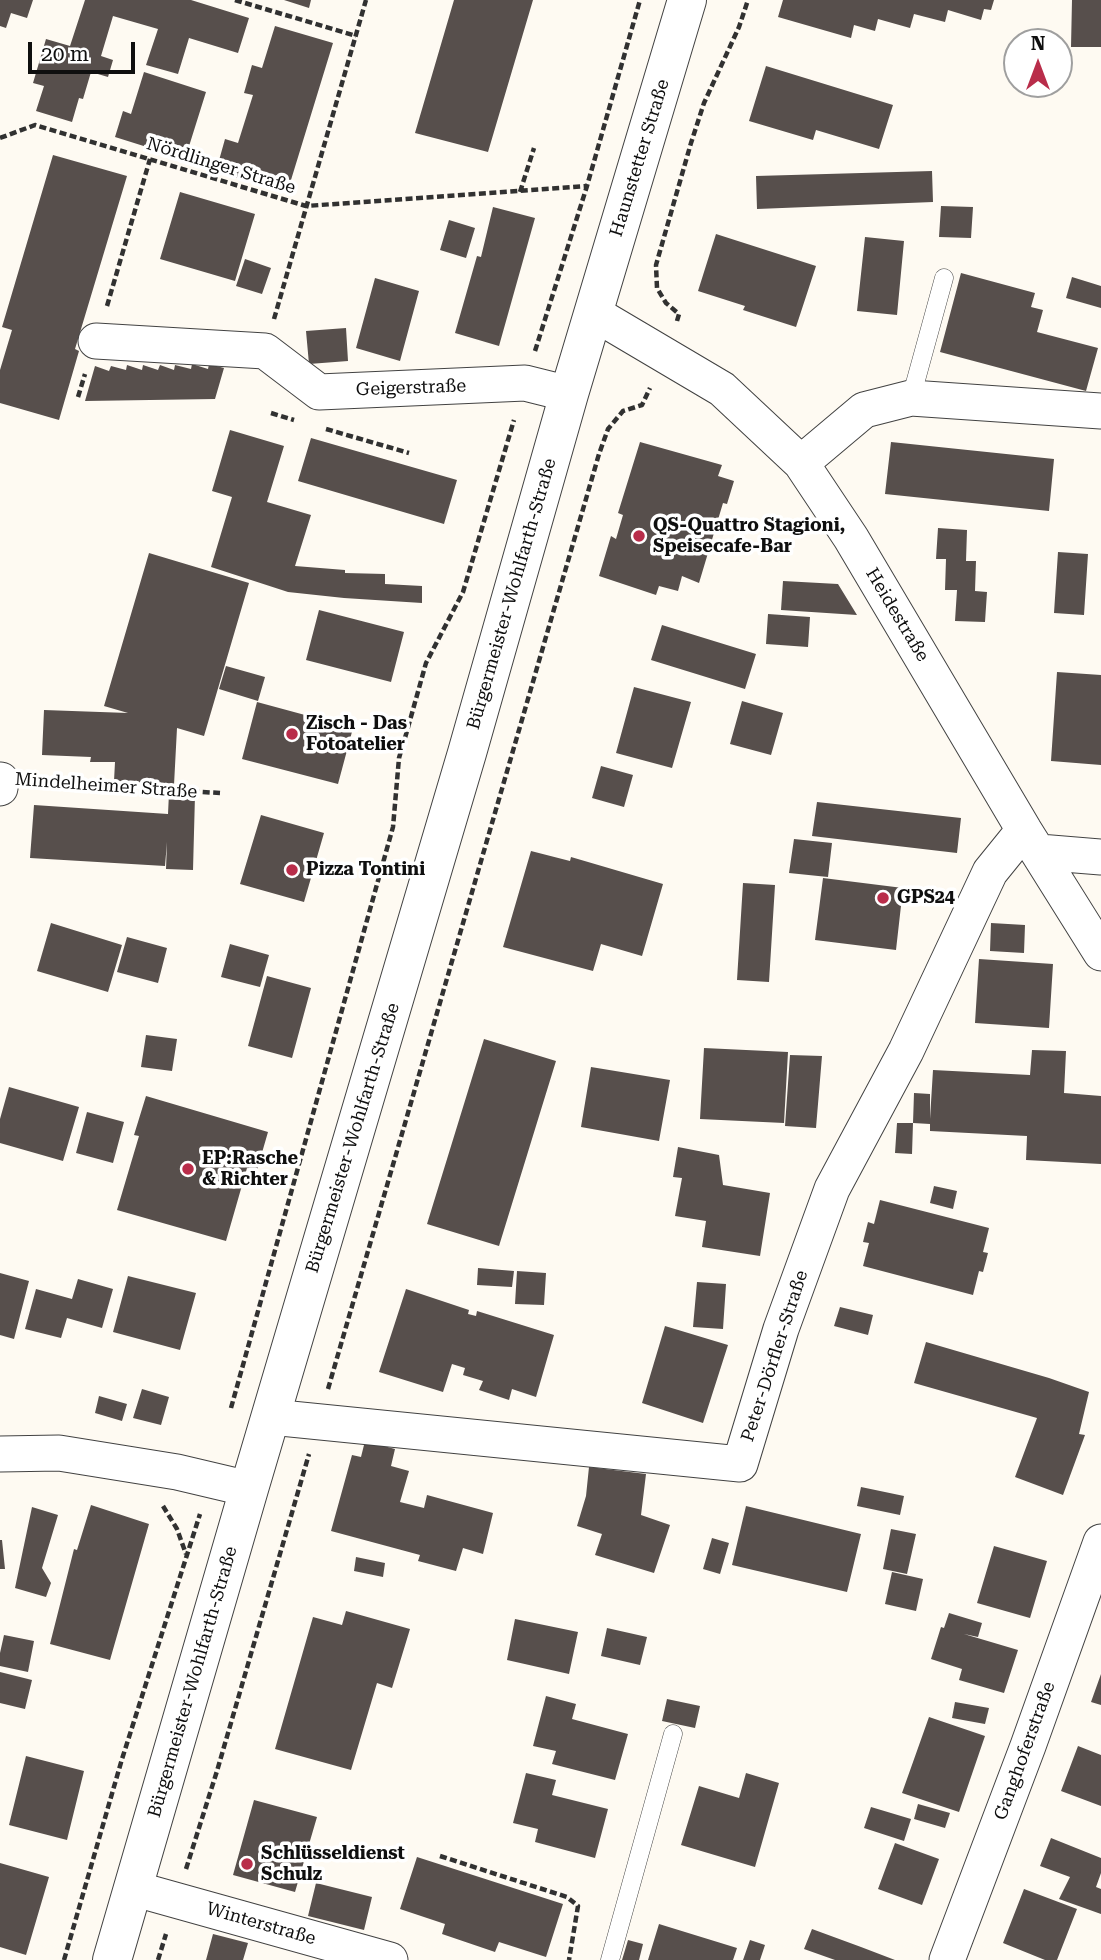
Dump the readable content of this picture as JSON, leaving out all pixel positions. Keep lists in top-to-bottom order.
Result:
{
  "streets": {
    "street": [
      "Haunstetter Straße",
      "Geigerstraße",
      "Bürgermeister-Wohlfarth-Straße",
      "Heidestraße",
      "Mindelheimer Straße",
      "Peter-Dörfler-Straße",
      "Ganghoferstraße",
      "Winterstraße"
    ],
    "path": ["Nördlinger Straße"]
  },
  "crossings": [
    ["Haunstetter Straße", "Bürgermeister-Wohlfarth-Straße"],
    ["Haunstetter Straße", "Heidestraße"],
    ["Geigerstraße", "Bürgermeister-Wohlfarth-Straße"],
    ["Bürgermeister-Wohlfarth-Straße", "Heidestraße"],
    ["Bürgermeister-Wohlfarth-Straße", "Peter-Dörfler-Straße"],
    ["Bürgermeister-Wohlfarth-Straße", "Winterstraße"],
    ["Heidestraße", "Peter-Dörfler-Straße"]
  ],
  "places": [
    "QS-Quattro Stagioni, Speisecafe-Bar",
    "Zisch - Das Fotoatelier",
    "Pizza Tontini",
    "GPS24",
    "EP:Rasche & Richter",
    "Schlüsseldienst Schulz"
  ],
  "scale_bar": "20 m",
  "north": "top"
}
